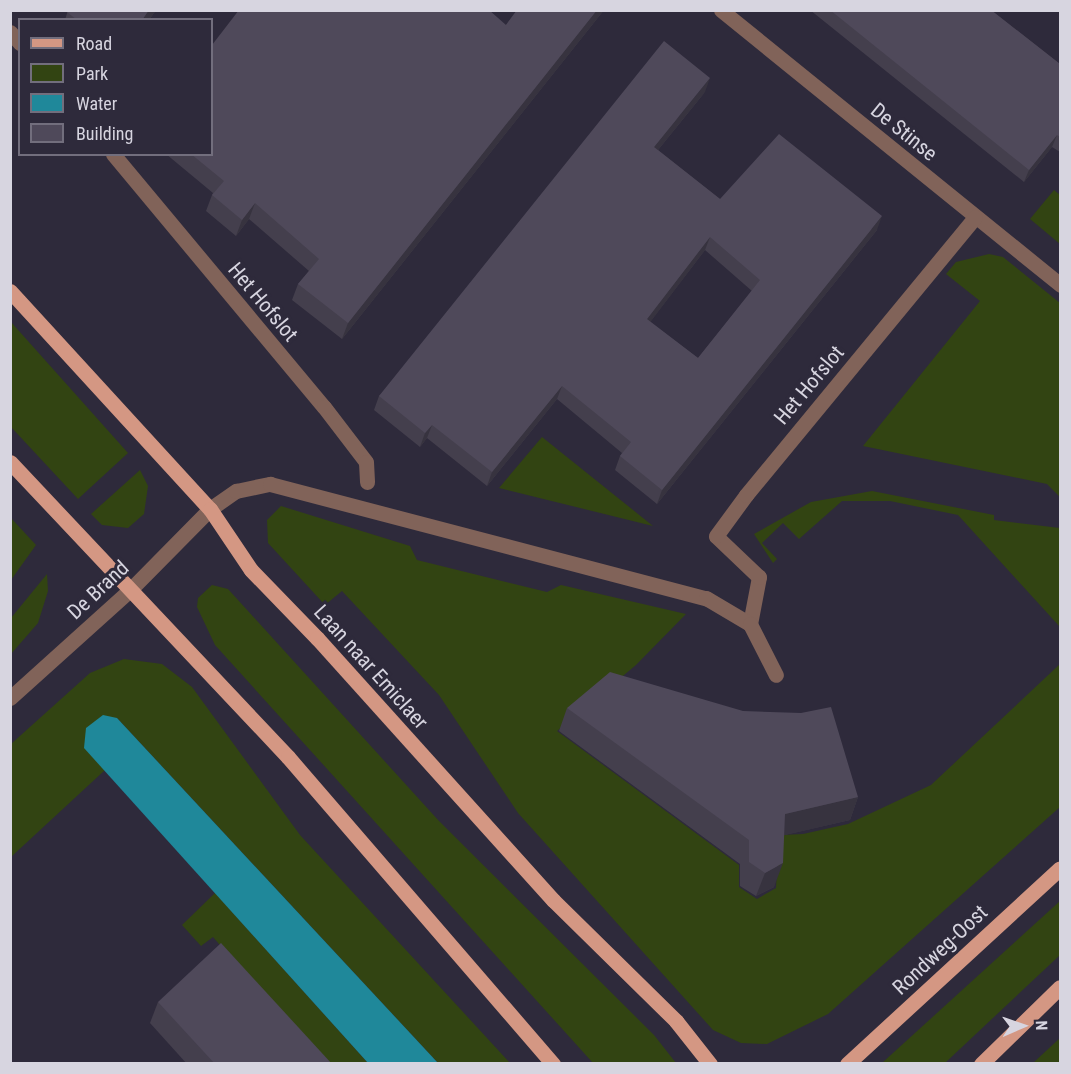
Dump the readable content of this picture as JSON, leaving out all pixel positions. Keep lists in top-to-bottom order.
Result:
{
  "streets": {
    "main road": ["Laan naar Emiclaer", "Rondweg-Oost"],
    "street": ["De Stinse", "Het Hofslot", "De Brand"]
  },
  "crossings": [
    ["De Stinse", "Het Hofslot"],
    ["Het Hofslot", "De Brand"],
    ["De Brand", "Laan naar Emiclaer"]
  ],
  "legend": [
    "Road",
    "Park",
    "Water",
    "Building"
  ],
  "north": "right"
}
